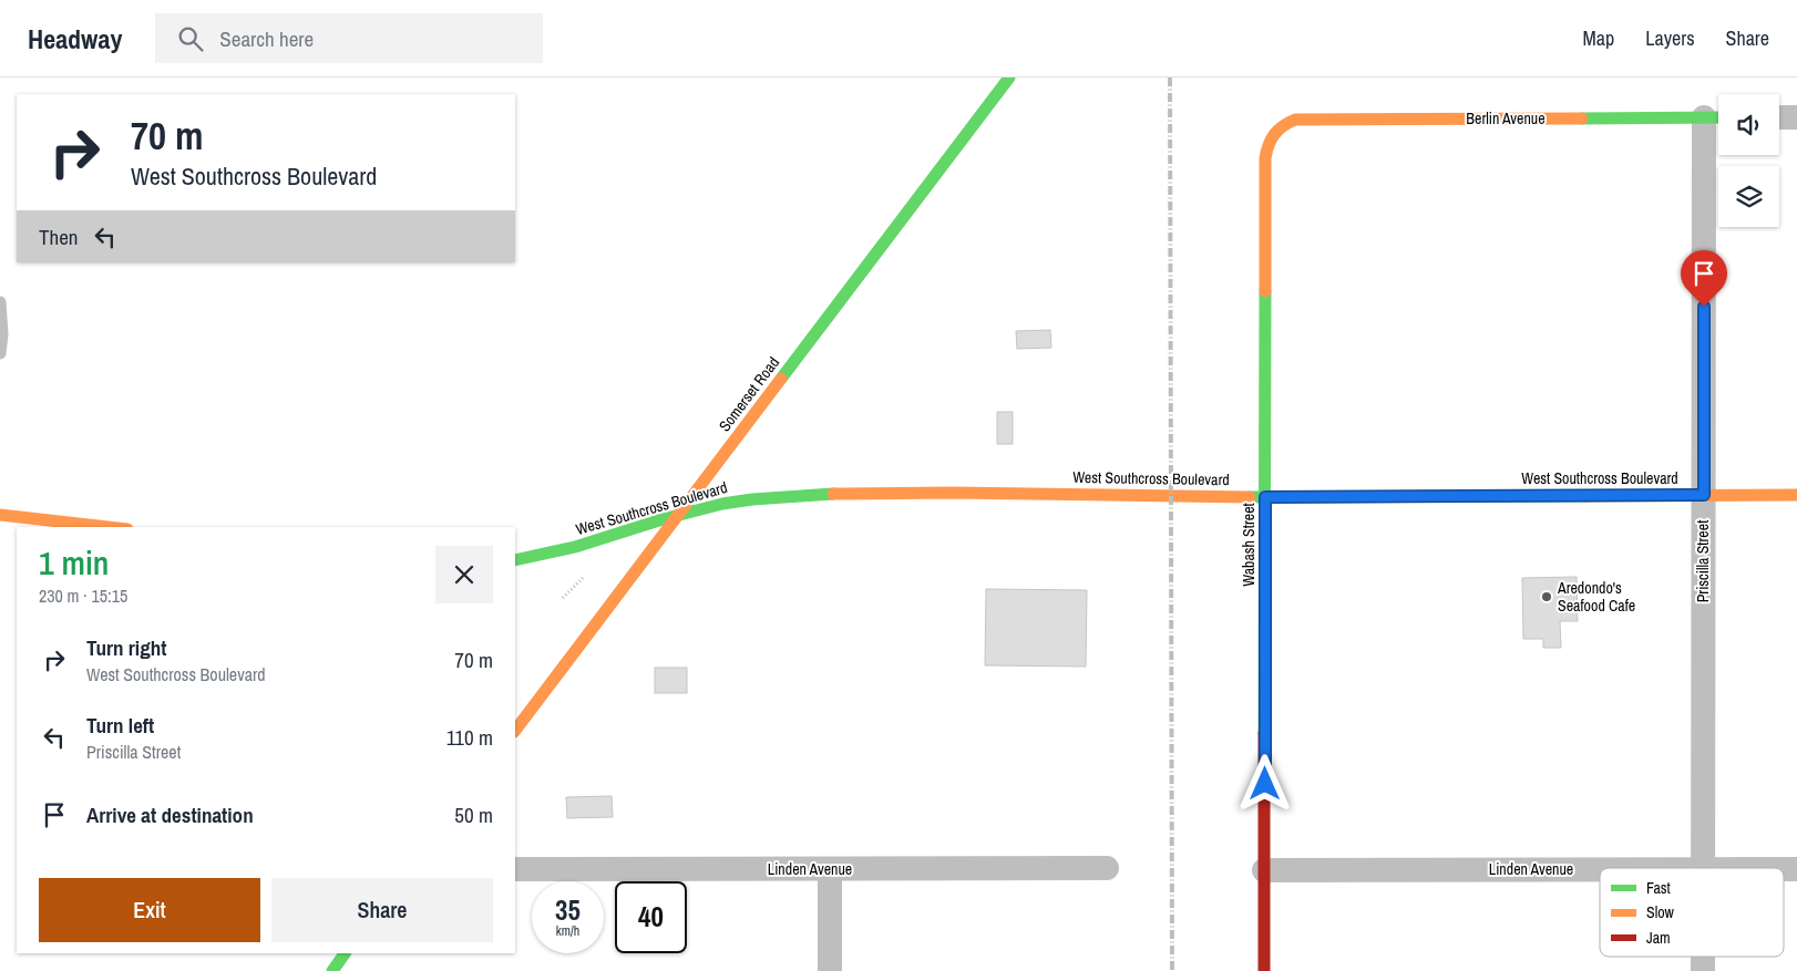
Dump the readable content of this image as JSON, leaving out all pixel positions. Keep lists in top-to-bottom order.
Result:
{
  "streets": {
    "main road": [
      "Berlin Avenue",
      "Somerset Road",
      "West Southcross Boulevard",
      "Wabash Street"
    ],
    "street": ["Priscilla Street", "Linden Avenue"]
  },
  "crossings": [
    ["Berlin Avenue", "Wabash Street"],
    ["Berlin Avenue", "Priscilla Street"],
    ["Somerset Road", "West Southcross Boulevard"],
    ["West Southcross Boulevard", "Wabash Street"],
    ["West Southcross Boulevard", "Priscilla Street"],
    ["Wabash Street", "Linden Avenue"]
  ],
  "places": ["Aredondo's Seafood Cafe"],
  "legend": ["Fast", "Slow", "Jam"],
  "page": {
    "header": "Headway",
    "search": "Search here",
    "nav": ["Map", "Layers", "Share"],
    "turn": ["70 m", "West Southcross Boulevard"],
    "then": "Then",
    "heading": ["1 min", "230 m · 15:15"],
    "list": [
      {
        "name": "Turn right",
        "note": "West Southcross Boulevard",
        "value": "70 m"
      },
      {
        "name": "Turn left",
        "note": "Priscilla Street",
        "value": "110 m"
      },
      {
        "name": "Arrive at destination",
        "value": "50 m"
      }
    ],
    "buttons": ["Exit", "Share"],
    "speed": "35 km/h",
    "limit": "40"
  }
}
